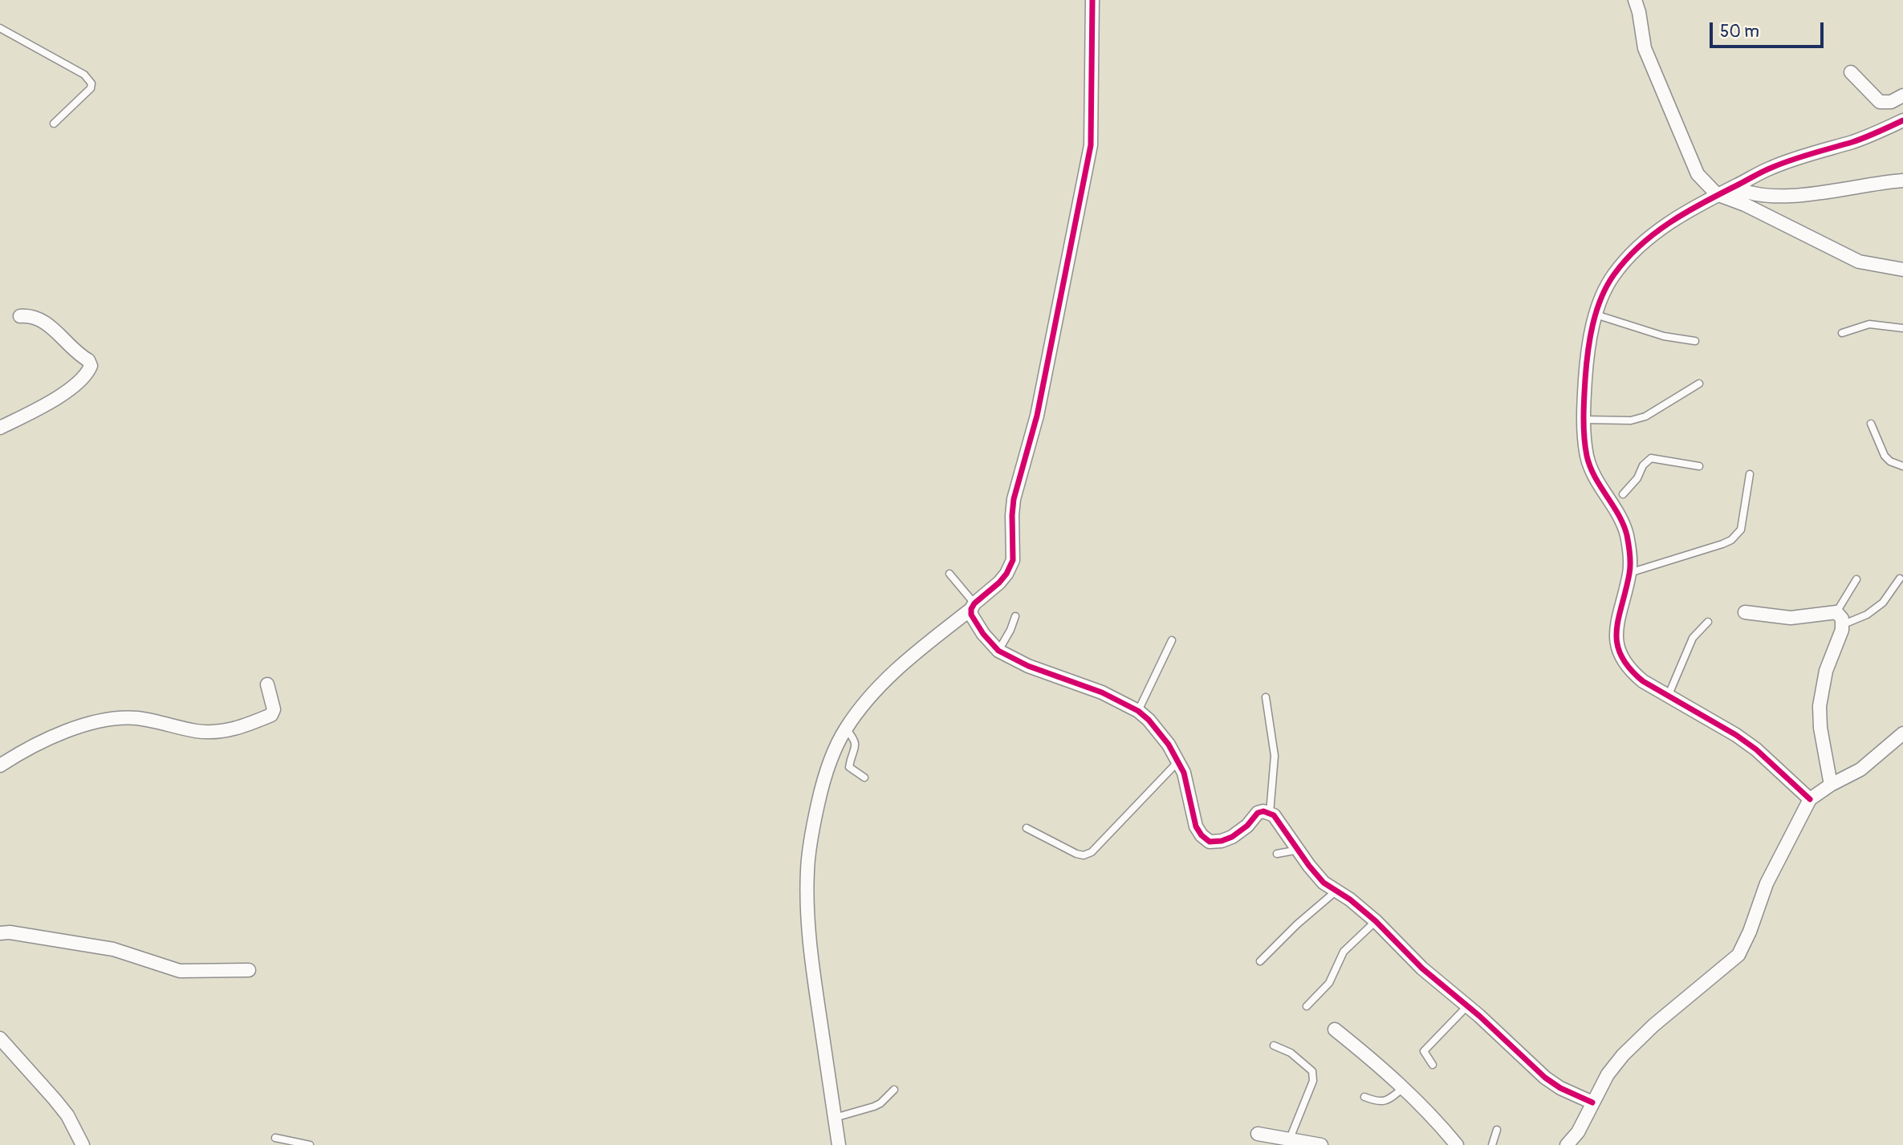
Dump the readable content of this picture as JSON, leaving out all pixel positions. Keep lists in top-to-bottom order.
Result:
{
  "scale_bar": "50 m"
}
